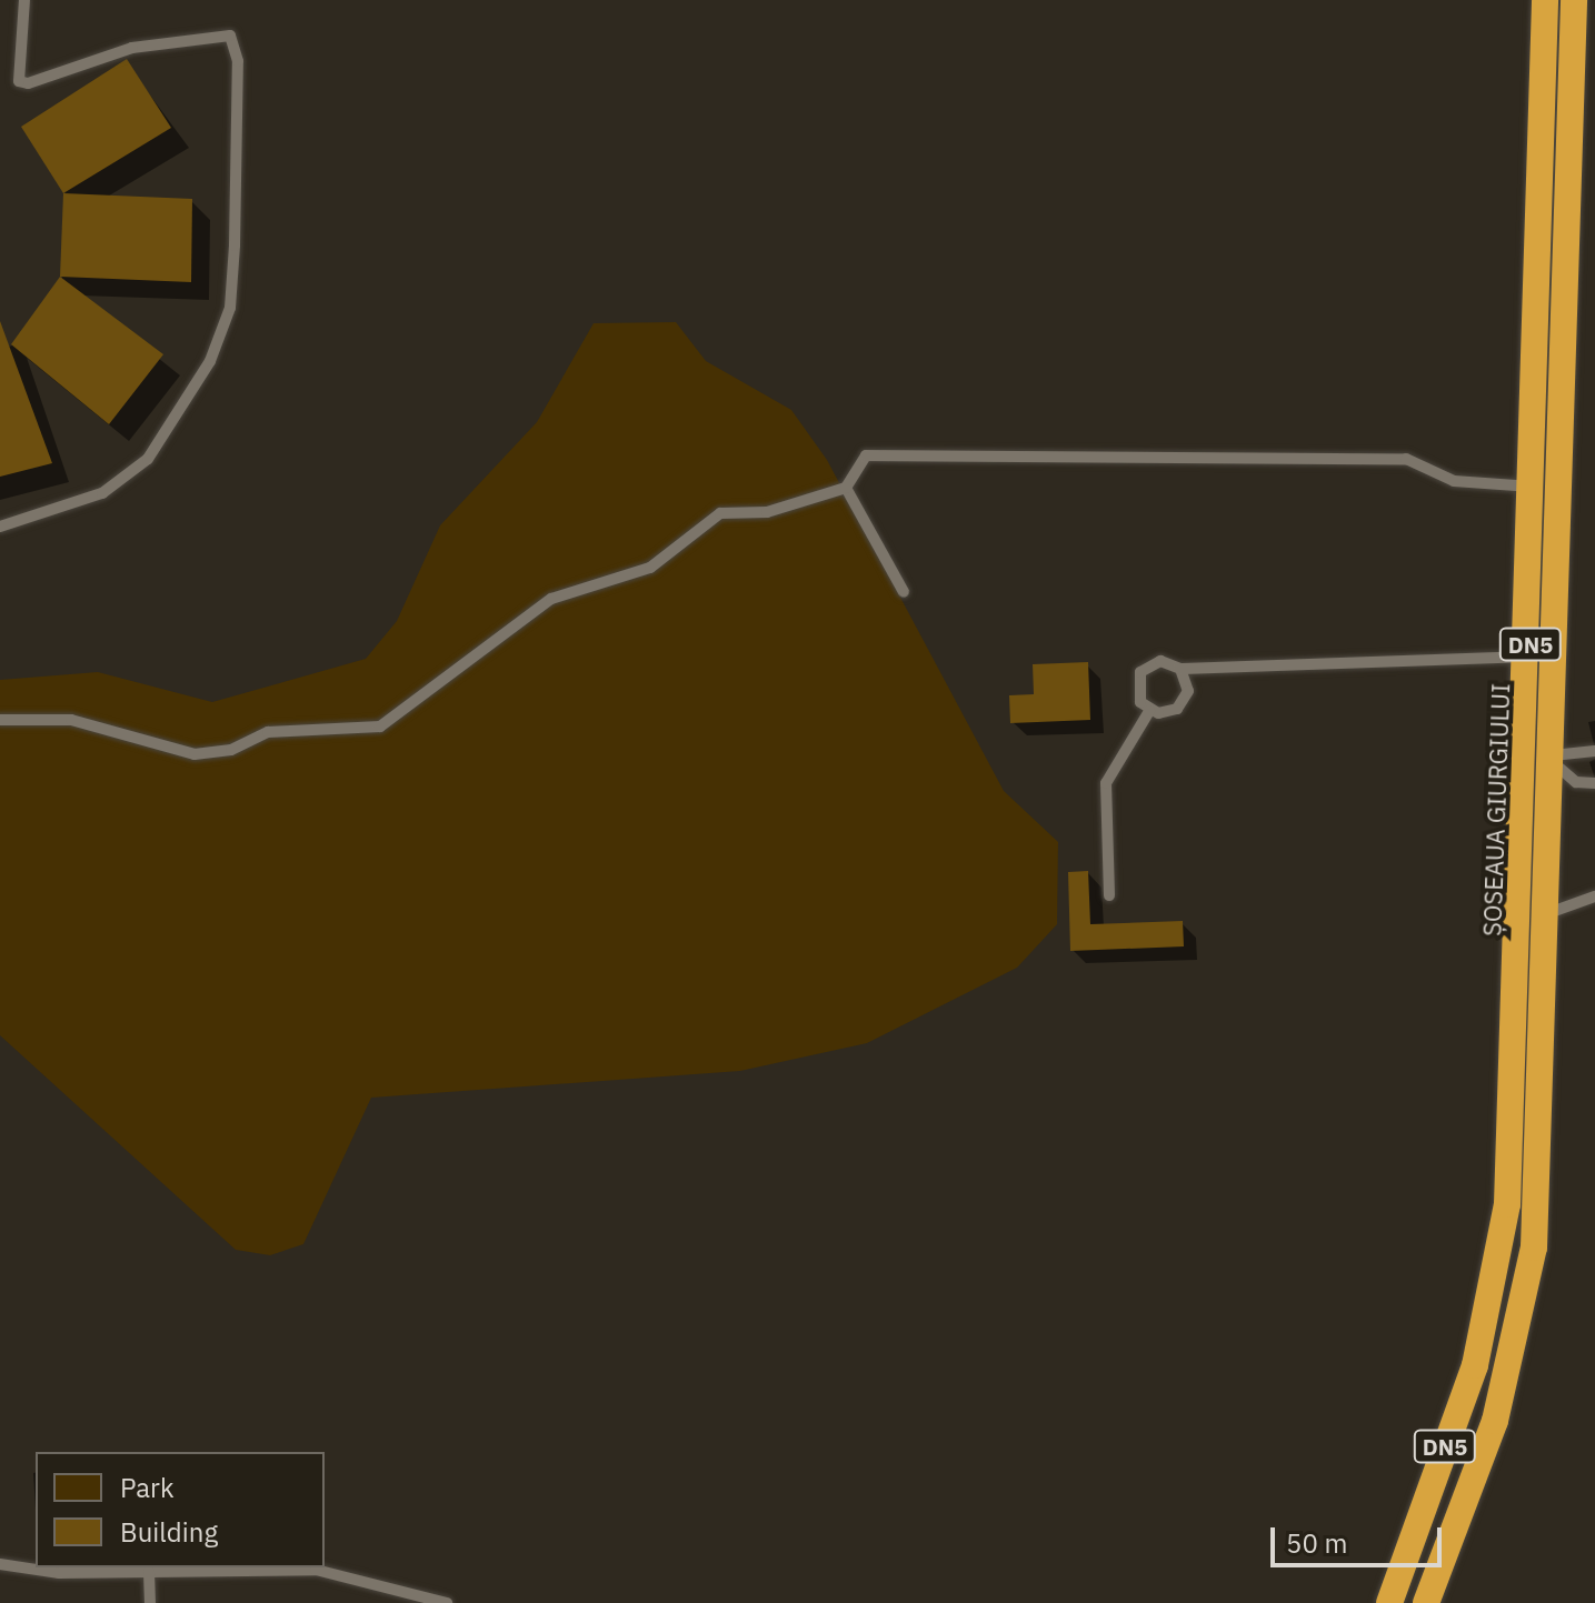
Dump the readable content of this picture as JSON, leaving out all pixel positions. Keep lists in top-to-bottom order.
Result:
{
  "streets": {
    "highway": ["DN5", "ȘOSEAUA GIURGIULUI"]
  },
  "legend": ["Park", "Building"],
  "scale_bar": "50 m"
}
